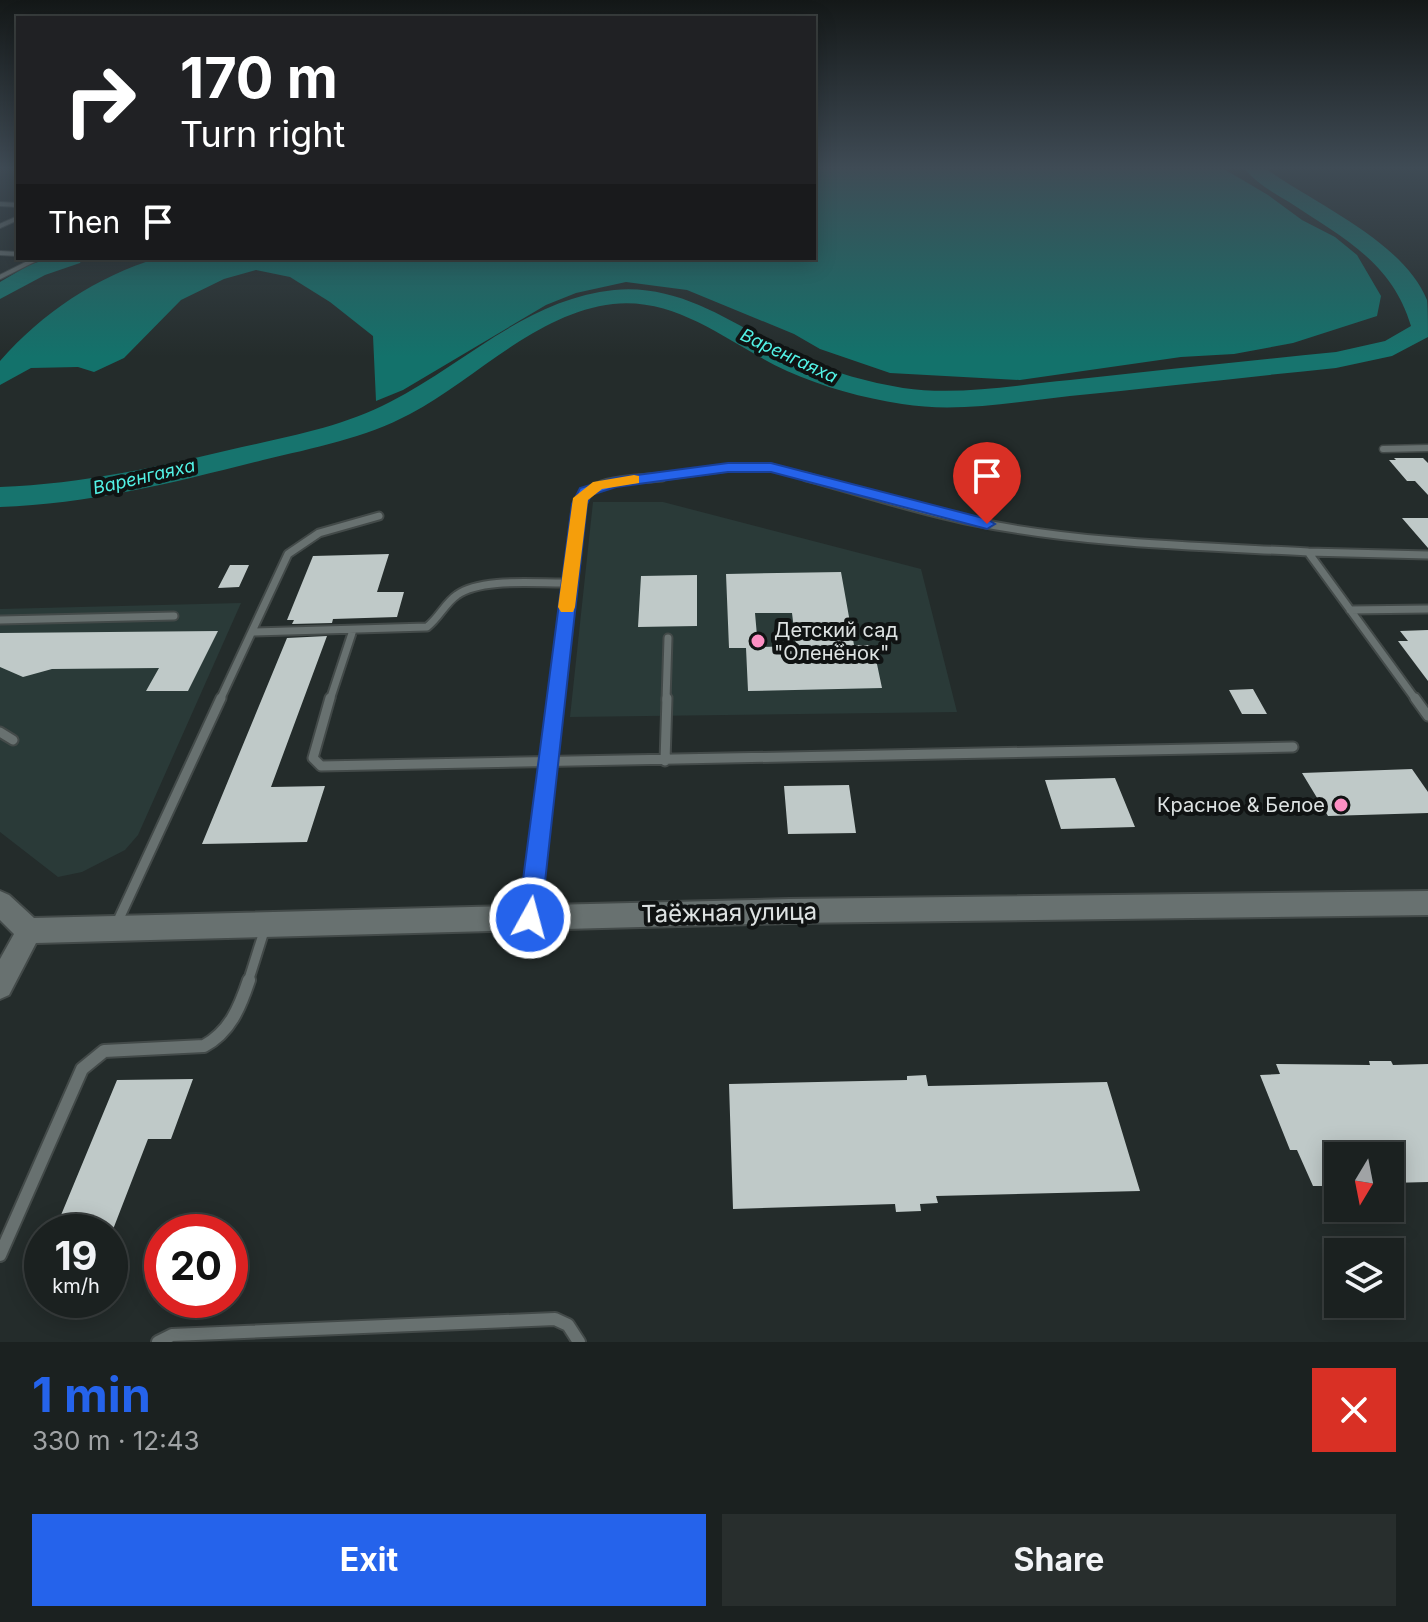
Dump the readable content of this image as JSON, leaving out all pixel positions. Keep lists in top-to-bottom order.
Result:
{
  "streets": {
    "street": ["Таёжная улица"]
  },
  "water": ["Варенгаяха"],
  "places": ["Детский сад \"Оленёнок\"", "Красное & Белое"],
  "north": "bottom",
  "page": {
    "turn": ["170 m", "Turn right"],
    "then": "Then",
    "speed": "19 km/h",
    "limit": "20",
    "heading": ["1 min", "330 m · 12:43"],
    "buttons": ["Exit", "Share"]
  }
}
